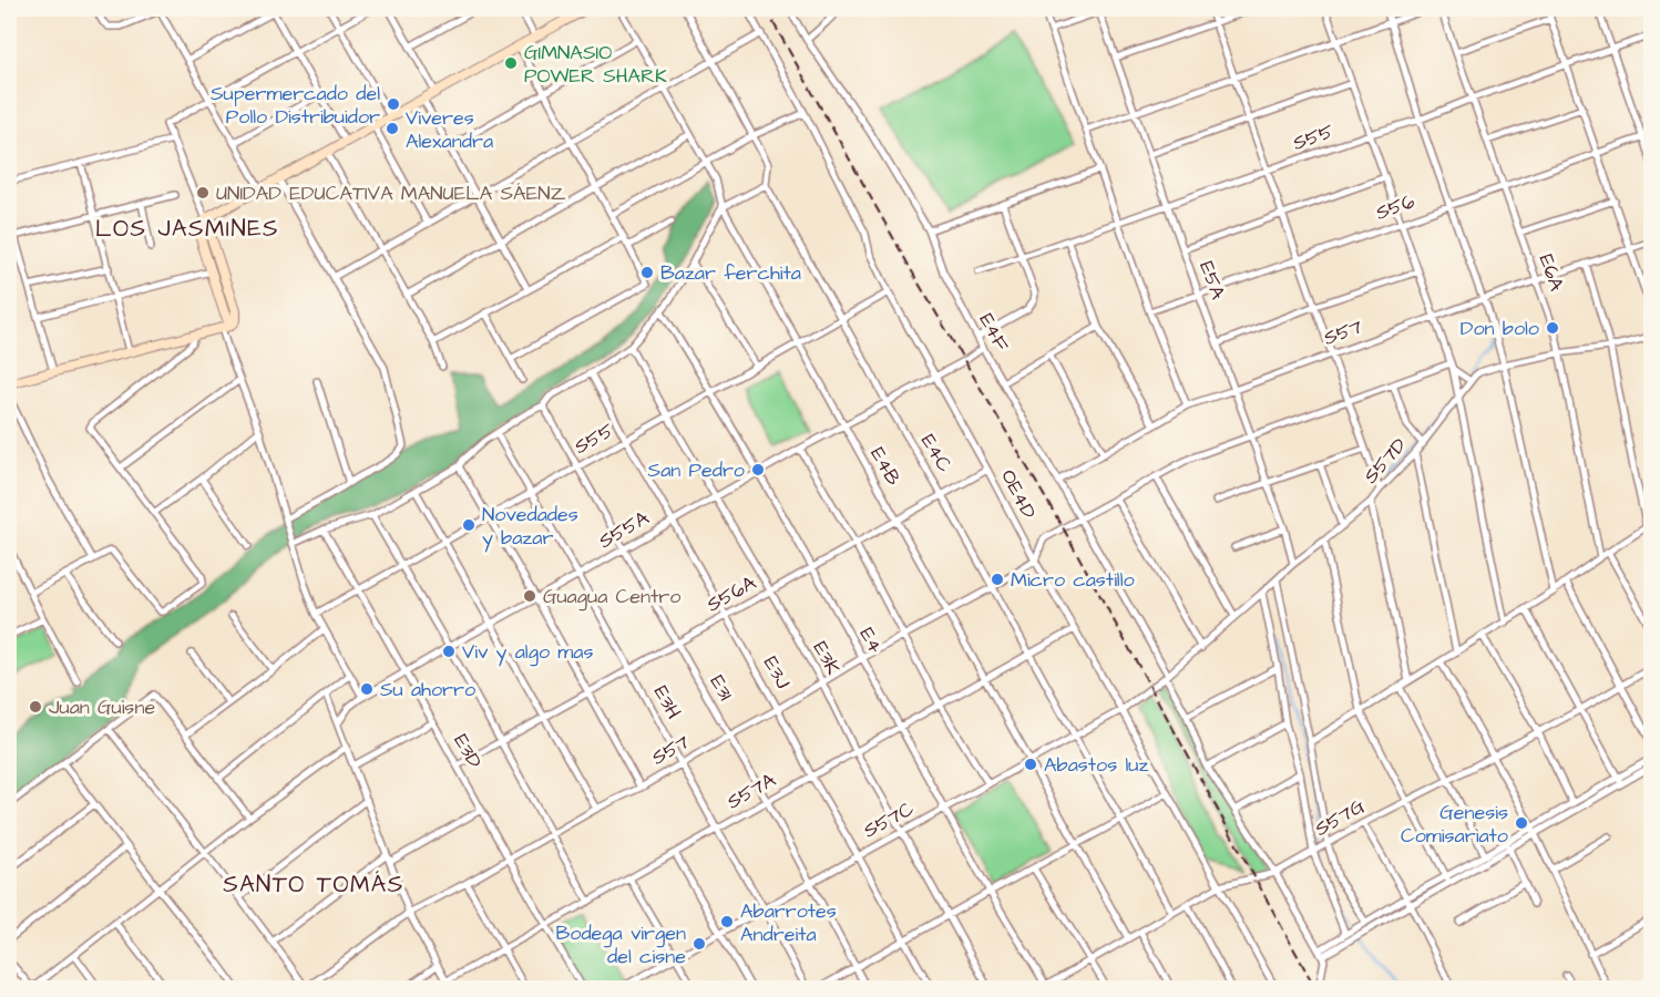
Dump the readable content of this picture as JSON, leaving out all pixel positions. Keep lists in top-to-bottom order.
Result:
{
  "streets": {
    "street": [
      "S55",
      "S56",
      "E6A",
      "E5A",
      "E4F",
      "S57",
      "E4C",
      "S57D",
      "E4B",
      "OE4D",
      "S55A",
      "S56A",
      "E4",
      "E3K",
      "E3J",
      "E3I",
      "E3H",
      "E3D",
      "S57A",
      "S57G",
      "S57C"
    ]
  },
  "crossings": [
    ["S55", "E6A"],
    ["S55", "E5A"],
    ["S55", "E4C"],
    ["S55", "E4B"],
    ["S55", "OE4D"],
    ["S55", "E4"],
    ["S55", "E3K"],
    ["S55", "E3J"],
    ["S55", "E3I"],
    ["S55", "E3H"],
    ["S55", "E3D"],
    ["S56", "E6A"],
    ["S56", "E5A"],
    ["E6A", "S57"],
    ["E6A", "S57D"],
    ["E5A", "S57"],
    ["E5A", "S57D"],
    ["E4F", "S57"],
    ["E4F", "S57D"],
    ["E4F", "S55A"],
    ["E4F", "S57G"],
    ["E4F", "S57C"],
    ["S57", "E4C"],
    ["S57", "E4B"],
    ["S57", "OE4D"],
    ["S57", "E4"],
    ["S57", "E3K"],
    ["S57", "E3J"],
    ["S57", "E3I"],
    ["S57", "E3H"],
    ["S57", "E3D"],
    ["E4C", "S55A"],
    ["E4C", "S56A"],
    ["E4C", "S57A"],
    ["E4C", "S57G"],
    ["E4C", "S57C"],
    ["S57D", "S57C"],
    ["E4B", "S55A"],
    ["E4B", "S56A"],
    ["E4B", "S57A"],
    ["E4B", "S57G"],
    ["E4B", "S57C"],
    ["OE4D", "S55A"],
    ["OE4D", "S56A"],
    ["OE4D", "S57A"],
    ["OE4D", "S57G"],
    ["OE4D", "S57C"],
    ["S55A", "E4"],
    ["S55A", "E3K"],
    ["S55A", "E3J"],
    ["S55A", "E3I"],
    ["S55A", "E3H"],
    ["S55A", "E3D"],
    ["S56A", "E4"],
    ["S56A", "E3K"],
    ["S56A", "E3J"],
    ["S56A", "E3I"],
    ["S56A", "E3H"],
    ["S56A", "E3D"],
    ["E4", "S57A"],
    ["E4", "S57G"],
    ["E4", "S57C"],
    ["E3K", "S57A"],
    ["E3K", "S57C"],
    ["E3J", "S57A"],
    ["E3J", "S57C"],
    ["E3I", "S57A"],
    ["E3I", "S57C"],
    ["E3H", "S57A"],
    ["E3H", "S57C"],
    ["E3D", "S57A"]
  ],
  "districts": ["LOS JASMINES", "SANTO TOMÁS"],
  "places": [
    "GIMNASIO POWER SHARK",
    "Supermercado del Pollo Distribuidor",
    "Viveres Alexandra",
    "UNIDAD EDUCATIVA MANUELA SÁENZ",
    "Bazar ferchita",
    "Don bolo",
    "San Pedro",
    "Novedades y bazar",
    "Micro castillo",
    "Guagua Centro",
    "Viv y algo mas",
    "Su ahorro",
    "Juan Guisne",
    "Abastos luz",
    "Genesis Comisariato",
    "Abarrotes Andreita",
    "Bodega virgen del cisne"
  ]
}
